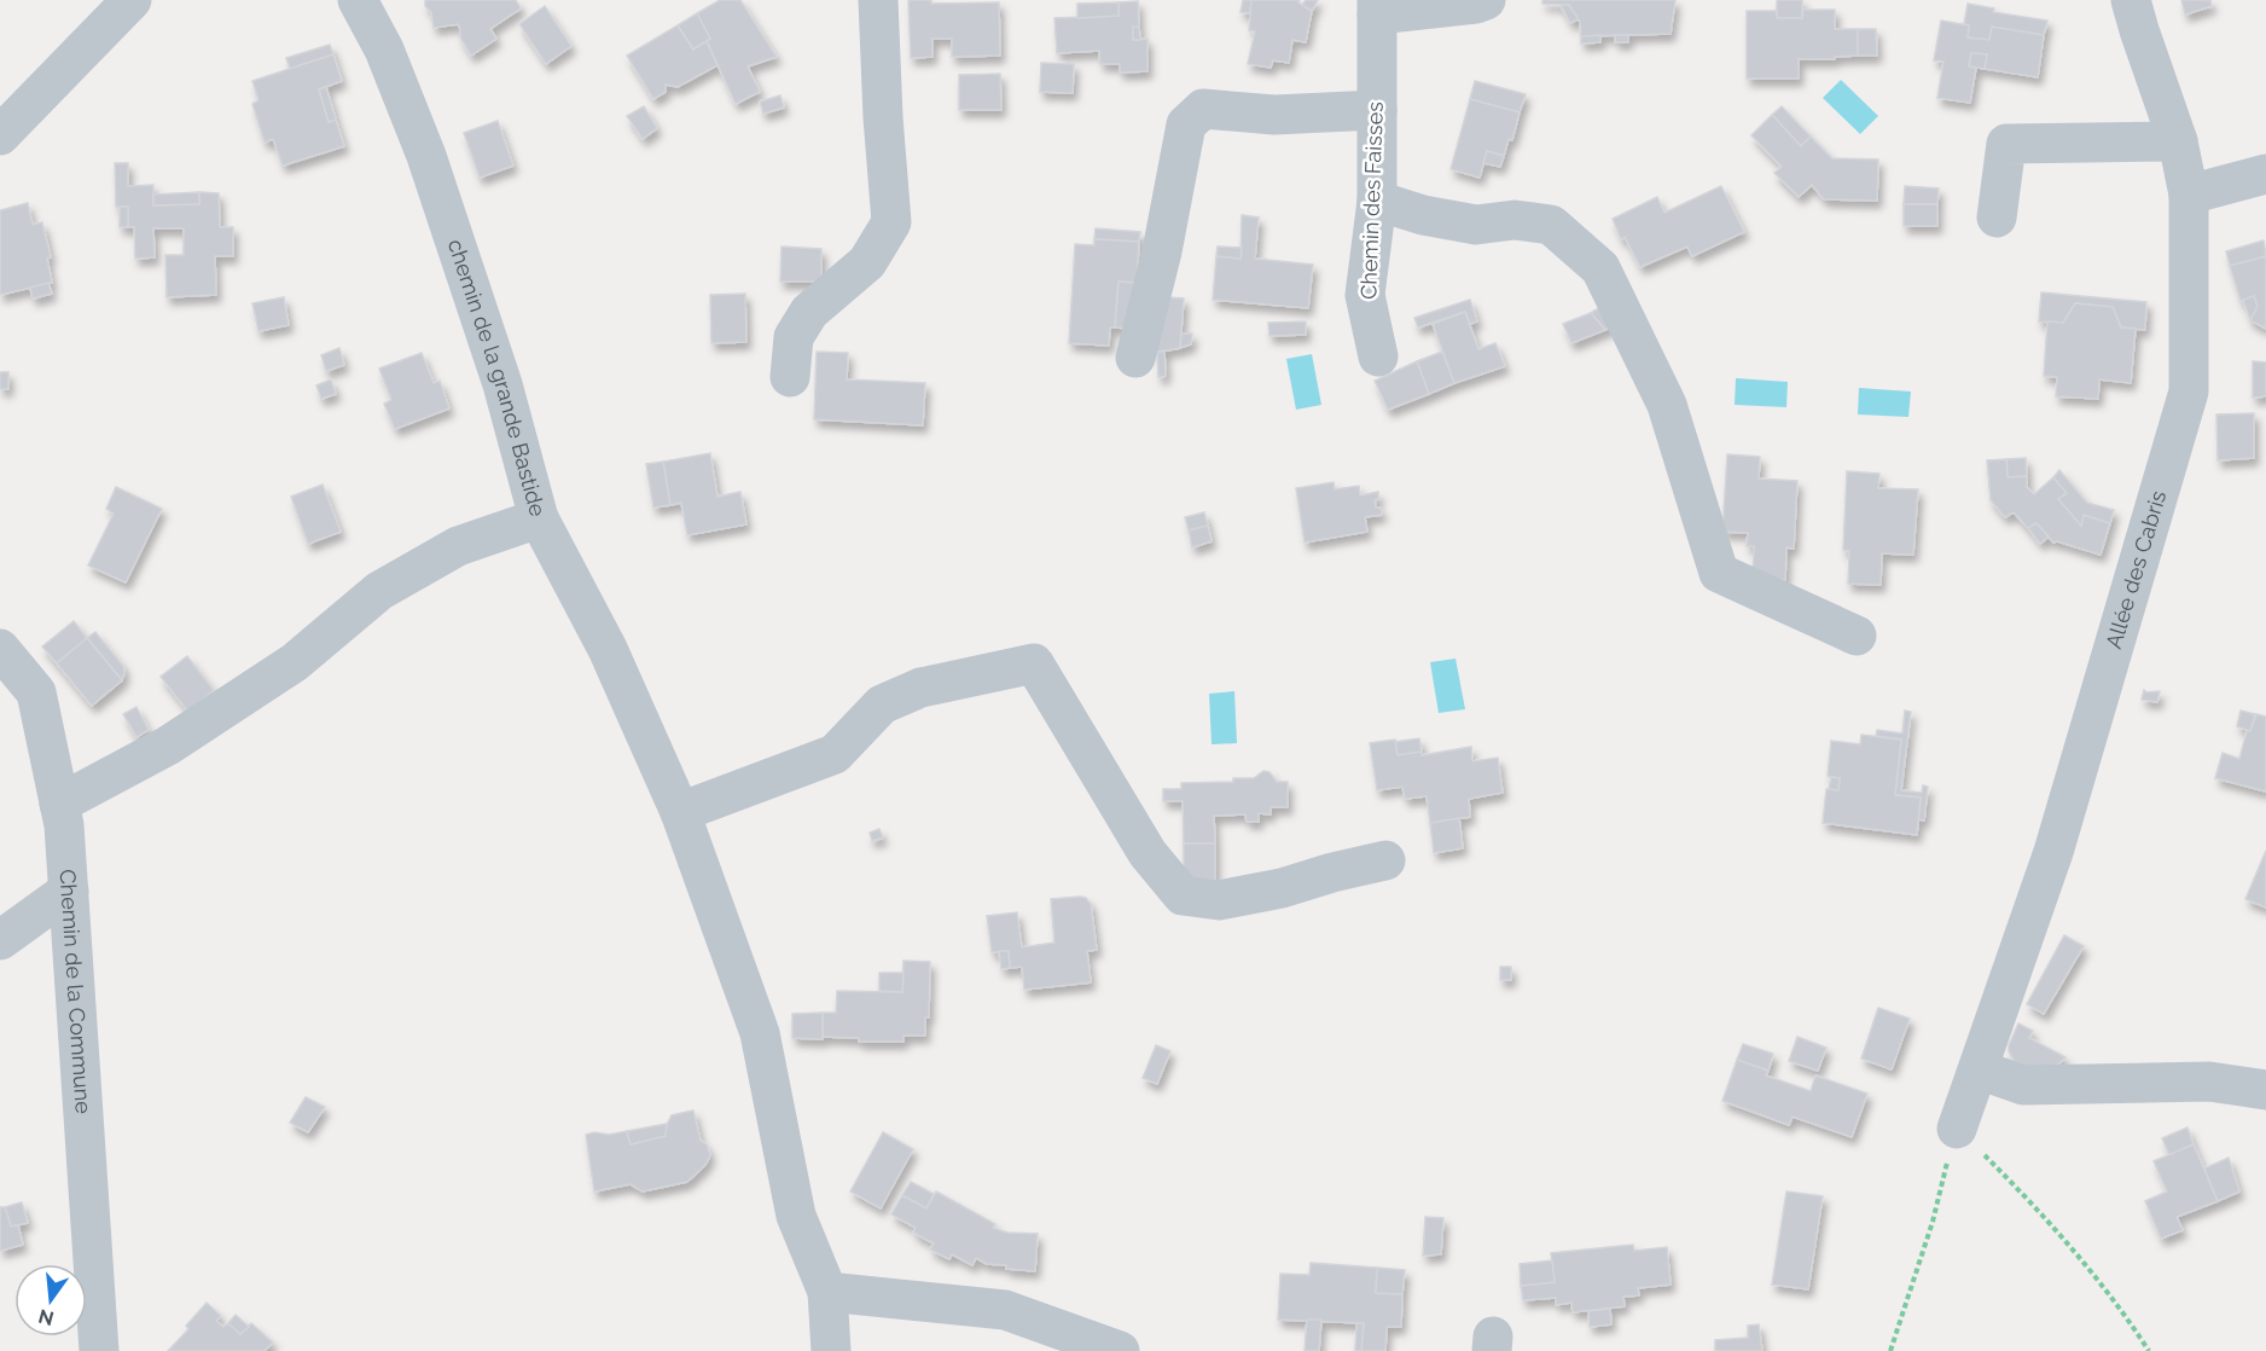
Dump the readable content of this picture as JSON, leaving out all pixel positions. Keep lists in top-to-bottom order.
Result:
{
  "streets": {
    "street": [
      "Chemin des Faisses",
      "chemin de la grande Bastide",
      "Allée des Cabris",
      "Chemin de la Commune"
    ]
  },
  "crossings": [
    ["chemin de la grande Bastide", "Chemin de la Commune"]
  ],
  "north": "bottom"
}
